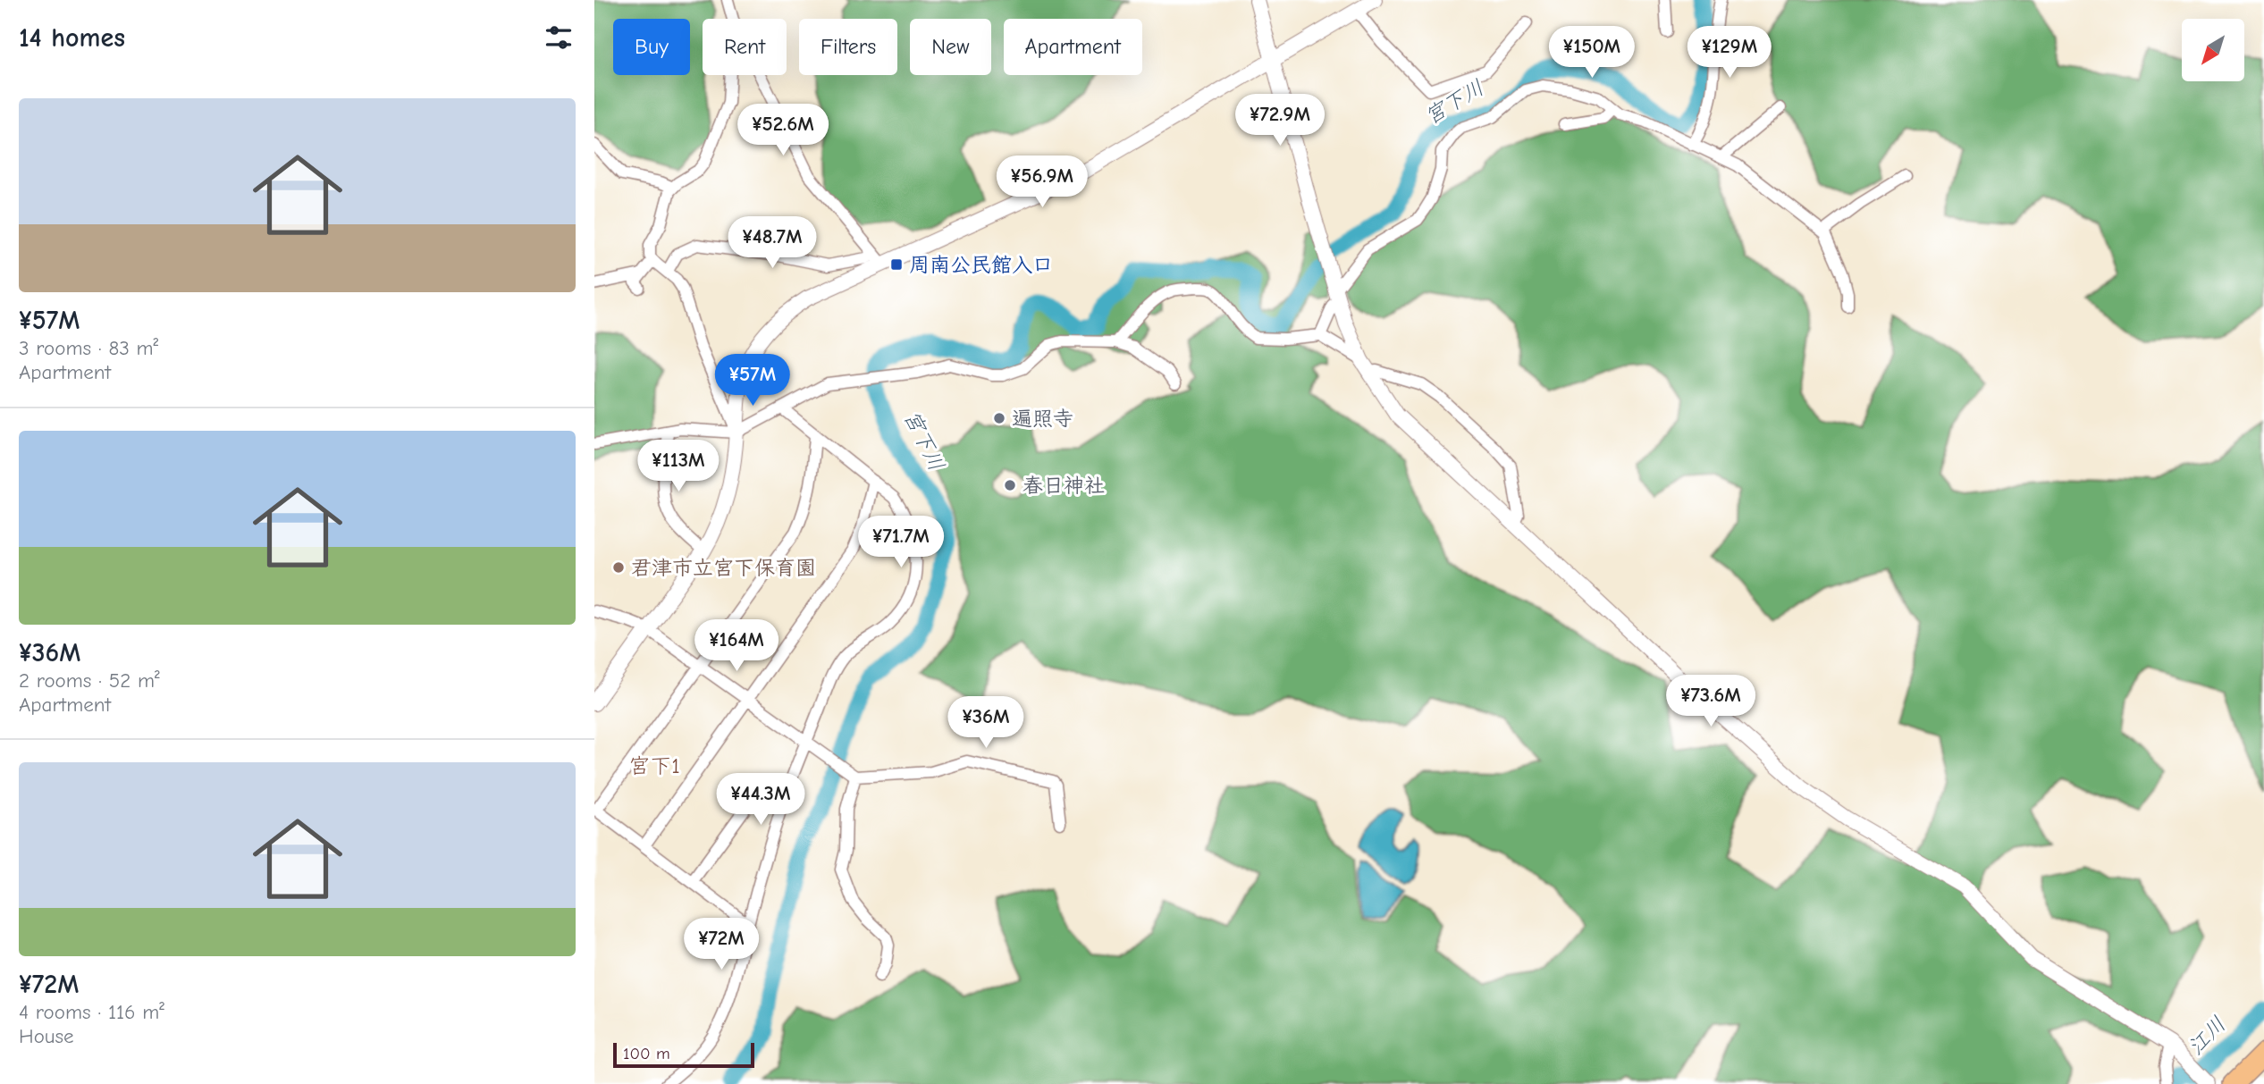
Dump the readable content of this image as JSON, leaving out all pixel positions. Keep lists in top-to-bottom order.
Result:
{
  "districts": ["宮下1"],
  "water": ["宮下川", "江川"],
  "places": {
    "transit": ["周南公民館入口"],
    "other": ["遍照寺", "春日神社", "君津市立宮下保育園"]
  },
  "scale_bar": "100 m",
  "north": "bottom left",
  "page": {
    "heading": "14 homes",
    "chip": [
      "Buy",
      "Rent",
      "Filters",
      "New",
      "Apartment"
    ],
    "price": [
      "¥150M",
      "¥129M",
      "¥72.9M",
      "¥52.6M",
      "¥56.9M",
      "¥48.7M",
      "¥57M",
      "¥113M",
      "¥71.7M",
      "¥164M",
      "¥73.6M",
      "¥36M",
      "¥44.3M",
      "¥72M"
    ],
    "list": [
      {
        "name": "¥57M",
        "note": "3 rooms · 83 m² · Apartment"
      },
      {
        "name": "¥36M",
        "note": "2 rooms · 52 m² · Apartment"
      },
      {
        "name": "¥72M",
        "note": "4 rooms · 116 m² · House"
      }
    ],
    "scale": "100 m"
  }
}
